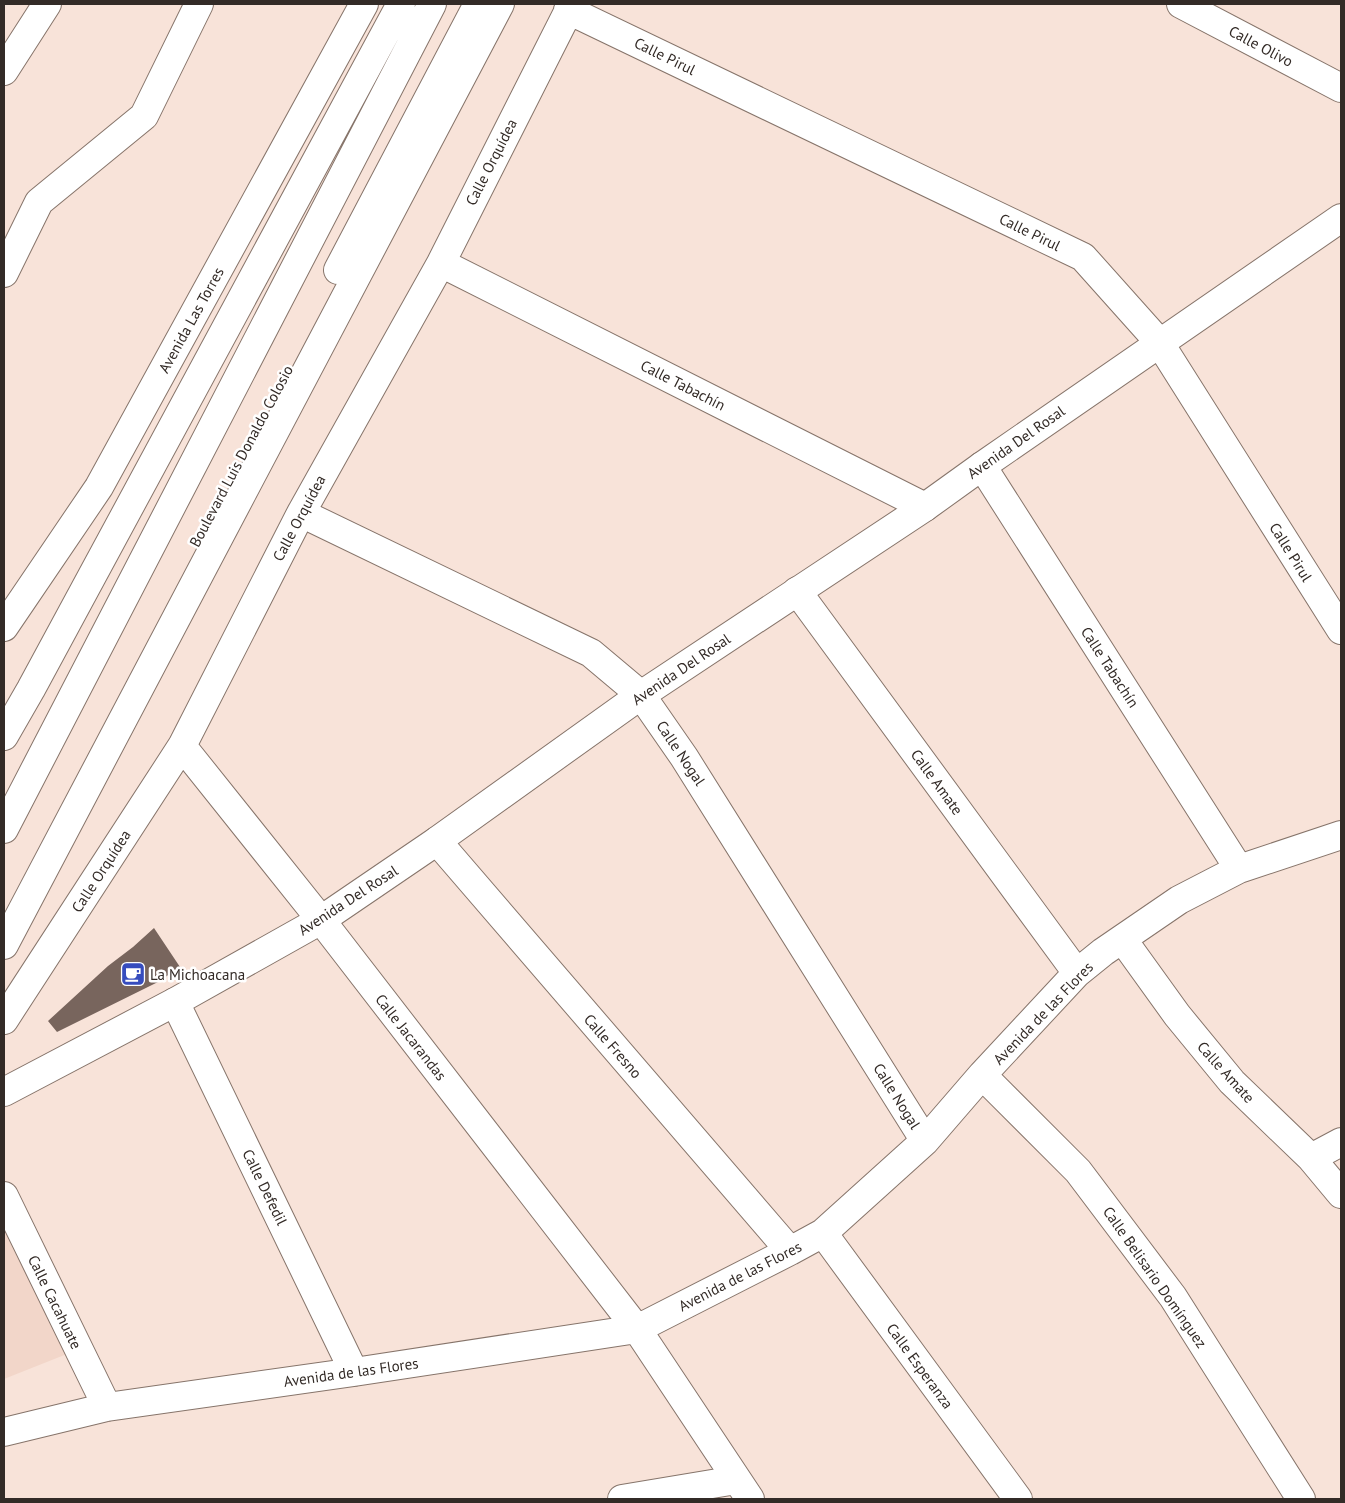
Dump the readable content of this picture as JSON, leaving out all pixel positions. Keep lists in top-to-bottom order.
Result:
{
  "streets": {
    "main road": [
      "Calle Olivo",
      "Calle Pirul",
      "Calle Orquídea",
      "Avenida Las Torres",
      "Calle Tabachín",
      "Avenida Del Rosal",
      "Boulevard Luis Donaldo Colosio",
      "Calle Nogal",
      "Calle Amate",
      "Avenida de las Flores",
      "Calle Jacarandas",
      "Calle Fresno",
      "Calle Defedil",
      "Calle Belisario Domínguez",
      "Calle Cacahuate",
      "Calle Esperanza"
    ]
  },
  "crossings": [
    ["Calle Pirul", "Calle Orquídea"],
    ["Calle Pirul", "Avenida Del Rosal"],
    ["Calle Orquídea", "Calle Tabachín"],
    ["Calle Orquídea", "Calle Nogal"],
    ["Calle Orquídea", "Calle Jacarandas"],
    ["Calle Tabachín", "Avenida Del Rosal"],
    ["Calle Tabachín", "Avenida de las Flores"],
    ["Avenida Del Rosal", "Calle Nogal"],
    ["Avenida Del Rosal", "Calle Amate"],
    ["Avenida Del Rosal", "Calle Jacarandas"],
    ["Avenida Del Rosal", "Calle Fresno"],
    ["Avenida Del Rosal", "Calle Defedil"],
    ["Calle Nogal", "Avenida de las Flores"],
    ["Calle Amate", "Avenida de las Flores"],
    ["Avenida de las Flores", "Calle Jacarandas"],
    ["Avenida de las Flores", "Calle Fresno"],
    ["Avenida de las Flores", "Calle Defedil"],
    ["Avenida de las Flores", "Calle Belisario Domínguez"],
    ["Avenida de las Flores", "Calle Cacahuate"],
    ["Avenida de las Flores", "Calle Esperanza"]
  ],
  "places": {
    "cafe": ["La Michoacana"]
  }
}
